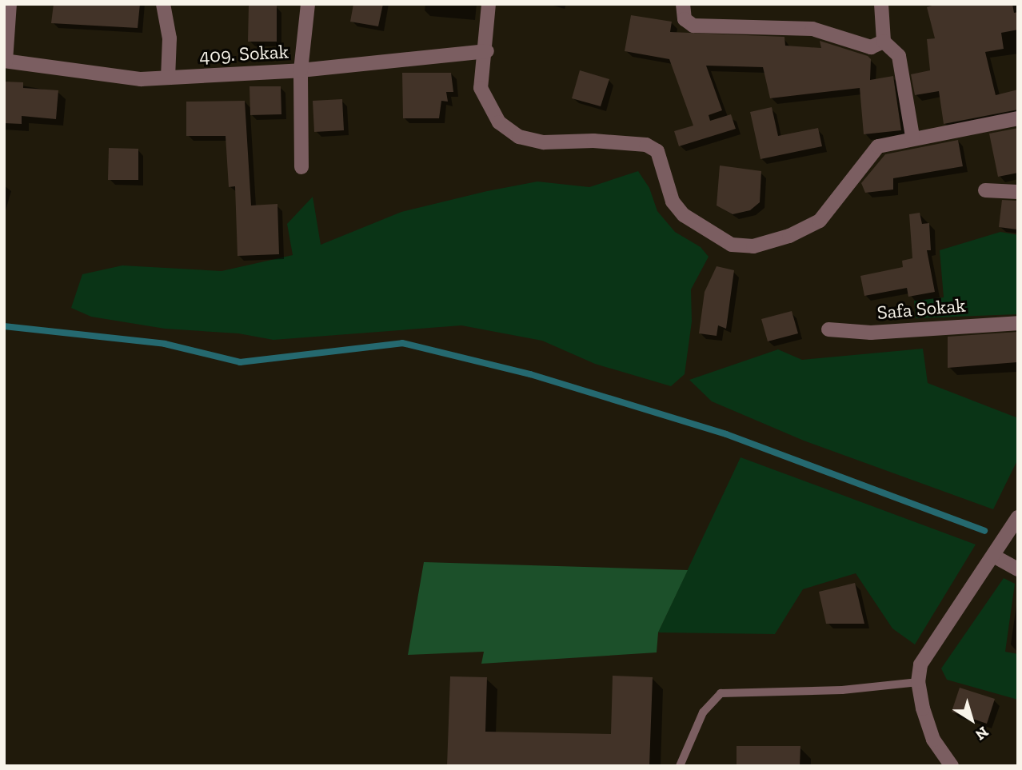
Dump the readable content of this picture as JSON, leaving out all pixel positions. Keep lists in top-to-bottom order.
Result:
{
  "streets": {
    "street": ["409. Sokak", "Safa Sokak"]
  },
  "north": "bottom right"
}
